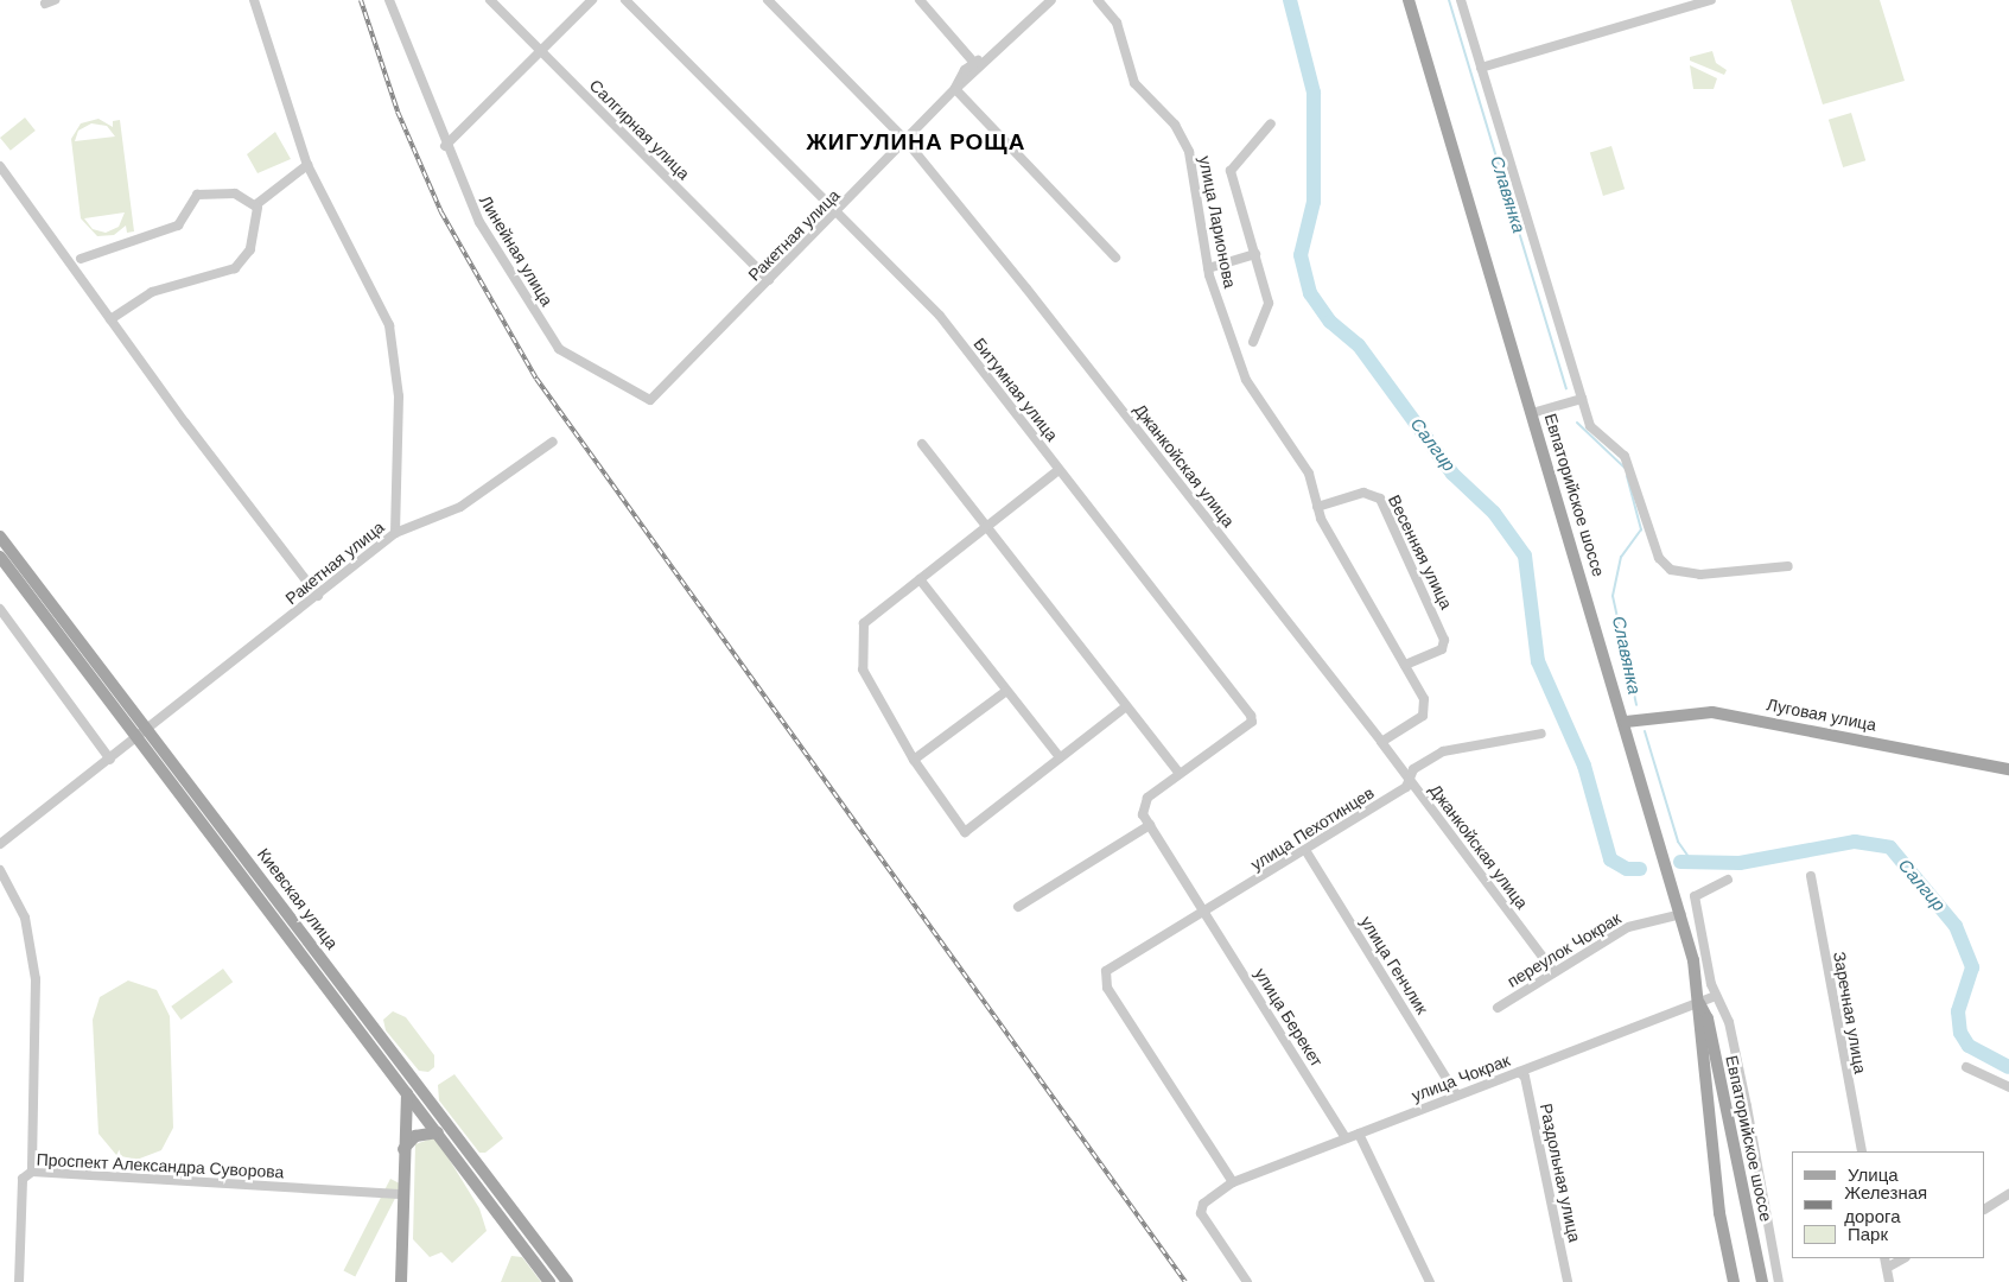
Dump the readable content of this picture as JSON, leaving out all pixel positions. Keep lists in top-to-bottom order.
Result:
{
  "streets": {
    "main road": ["Евпаторийское шоссе", "Луговая улица", "Киевская улица"],
    "street": [
      "Салгирная улица",
      "улица Ларионова",
      "Ракетная улица",
      "Линейная улица",
      "Битумная улица",
      "Джанкойская улица",
      "Весенняя улица",
      "улица Пехотинцев",
      "переулок Чокрак",
      "улица Генчлик",
      "Заречная улица",
      "улица Берекет",
      "улица Чокрак",
      "Проспект Александра Суворова",
      "Раздольная улица"
    ]
  },
  "crossings": [
    ["Салгирная улица", "Ракетная улица"],
    ["улица Ларионова", "Джанкойская улица"],
    ["улица Ларионова", "Весенняя улица"],
    ["Ракетная улица", "Линейная улица"],
    ["Ракетная улица", "Битумная улица"],
    ["Ракетная улица", "Джанкойская улица"],
    ["Ракетная улица", "Киевская улица"],
    ["Битумная улица", "улица Берекет"],
    ["Джанкойская улица", "улица Пехотинцев"],
    ["Джанкойская улица", "переулок Чокрак"],
    ["Евпаторийское шоссе", "Луговая улица"],
    ["Евпаторийское шоссе", "переулок Чокрак"],
    ["Евпаторийское шоссе", "улица Чокрак"],
    ["улица Пехотинцев", "улица Генчлик"],
    ["улица Пехотинцев", "улица Берекет"],
    ["улица Пехотинцев", "улица Чокрак"],
    ["улица Генчлик", "улица Чокрак"],
    ["улица Берекет", "улица Чокрак"],
    ["улица Чокрак", "Раздольная улица"]
  ],
  "districts": ["ЖИГУЛИНА РОЩА"],
  "water": ["Славянка", "Салгир"],
  "legend": ["Улица", "Железная дорога", "Парк"]
}
